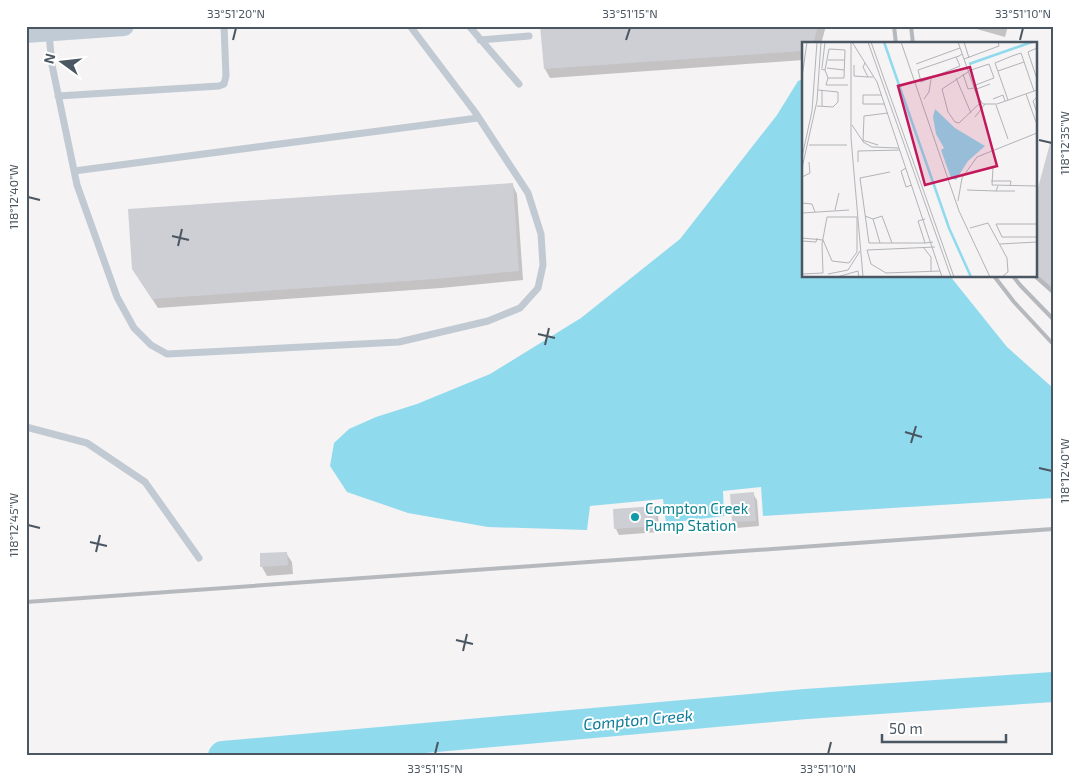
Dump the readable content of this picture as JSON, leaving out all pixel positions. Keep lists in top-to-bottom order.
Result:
{
  "water": ["Compton Creek"],
  "places": ["Compton Creek Pump Station"],
  "scale_bar": "50 m",
  "north": "left",
  "coordinates": [
    "33°51'20\"N",
    "33°51'15\"N",
    "33°51'10\"N",
    "118°12'35\"W",
    "118°12'40\"W",
    "118°12'45\"W"
  ]
}
